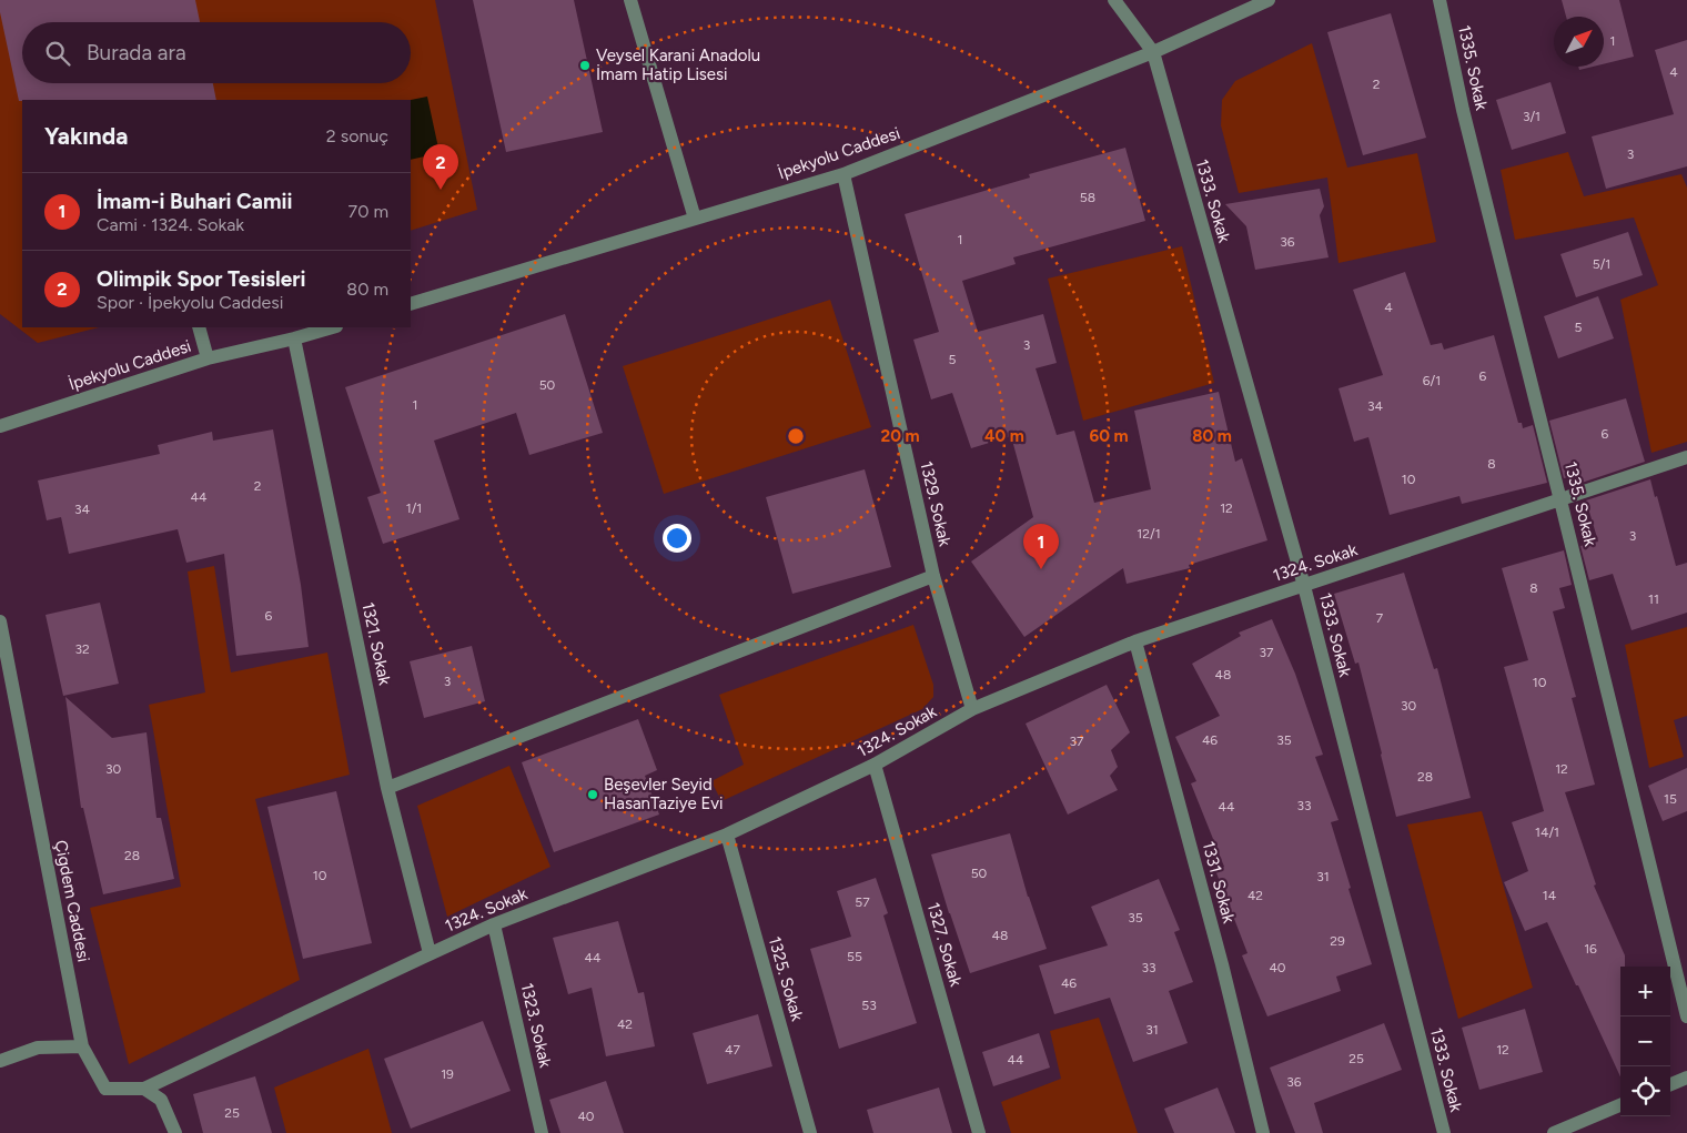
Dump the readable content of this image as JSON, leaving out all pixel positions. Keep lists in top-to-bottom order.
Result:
{
  "streets": {
    "street": [
      "1335. Sokak",
      "İpekyolu Caddesi",
      "1333. Sokak",
      "1329. Sokak",
      "1324. Sokak",
      "1321. Sokak",
      "1331. Sokak",
      "Çigdem Caddesi",
      "1327. Sokak",
      "1325. Sokak",
      "1323. Sokak"
    ]
  },
  "crossings": [
    ["1335. Sokak", "1324. Sokak"],
    ["İpekyolu Caddesi", "1333. Sokak"],
    ["İpekyolu Caddesi", "1329. Sokak"],
    ["İpekyolu Caddesi", "1321. Sokak"],
    ["1333. Sokak", "1324. Sokak"],
    ["1329. Sokak", "1324. Sokak"],
    ["1324. Sokak", "1321. Sokak"],
    ["1324. Sokak", "1331. Sokak"],
    ["1324. Sokak", "Çigdem Caddesi"],
    ["1324. Sokak", "1327. Sokak"],
    ["1324. Sokak", "1325. Sokak"],
    ["1324. Sokak", "1323. Sokak"]
  ],
  "places": ["Veysel Karani Anadolu İmam Hatip Lisesi", "Beşevler Seyid HasanTaziye Evi"],
  "house_numbers": [
    "1",
    "4",
    "2",
    "3/1",
    "3",
    "58",
    "1",
    "36",
    "5/1",
    "4",
    "5",
    "3",
    "5",
    "6",
    "6/1",
    "50",
    "1",
    "34",
    "6",
    "8",
    "10",
    "2",
    "44",
    "1/1",
    "12",
    "34",
    "12/1",
    "3",
    "8",
    "11",
    "6",
    "7",
    "32",
    "37",
    "48",
    "3",
    "10",
    "30",
    "46",
    "35",
    "37",
    "30",
    "12",
    "28",
    "15",
    "33",
    "44",
    "14/1",
    "28",
    "50",
    "10",
    "31",
    "42",
    "14",
    "57",
    "35",
    "48",
    "29",
    "16",
    "55",
    "44",
    "33",
    "40",
    "46",
    "53",
    "42",
    "31",
    "47",
    "12",
    "25",
    "44",
    "19",
    "36",
    "25",
    "40"
  ],
  "north": "top right",
  "page": {
    "search": "Burada ara",
    "heading": ["Yakında", "2 sonuç"],
    "pins": ["2", "1"],
    "list": [
      {
        "mark": "1",
        "name": "İmam-i Buhari Camii",
        "note": "Cami · 1324. Sokak",
        "value": "70 m"
      },
      {
        "mark": "2",
        "name": "Olimpik Spor Tesisleri",
        "note": "Spor · İpekyolu Caddesi",
        "value": "80 m"
      }
    ],
    "map_buttons": ["+", "−"]
  },
  "rings": [
    "20 m",
    "40 m",
    "60 m",
    "80 m"
  ]
}
